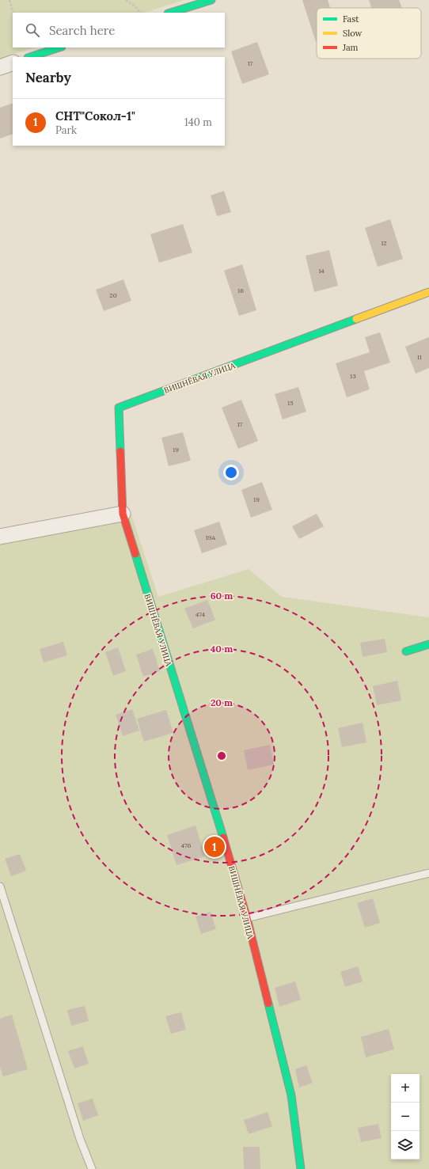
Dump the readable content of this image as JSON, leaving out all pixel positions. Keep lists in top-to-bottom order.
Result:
{
  "streets": {
    "street": ["ВИШНЁВАЯ УЛИЦА"]
  },
  "house_numbers": [
    "17",
    "12",
    "14",
    "16",
    "20",
    "11",
    "13",
    "15",
    "17",
    "19",
    "19",
    "19А",
    "474",
    "476"
  ],
  "legend": ["Fast", "Slow", "Jam"],
  "page": {
    "search": "Search here",
    "heading": "Nearby",
    "list": [
      {
        "mark": "1",
        "name": "СНТ\"Сокол-1\"",
        "note": "Park",
        "value": "140 m"
      }
    ],
    "pins": "1",
    "map_buttons": ["+", "−"]
  },
  "rings": ["60 m", "40 m", "20 m"]
}
